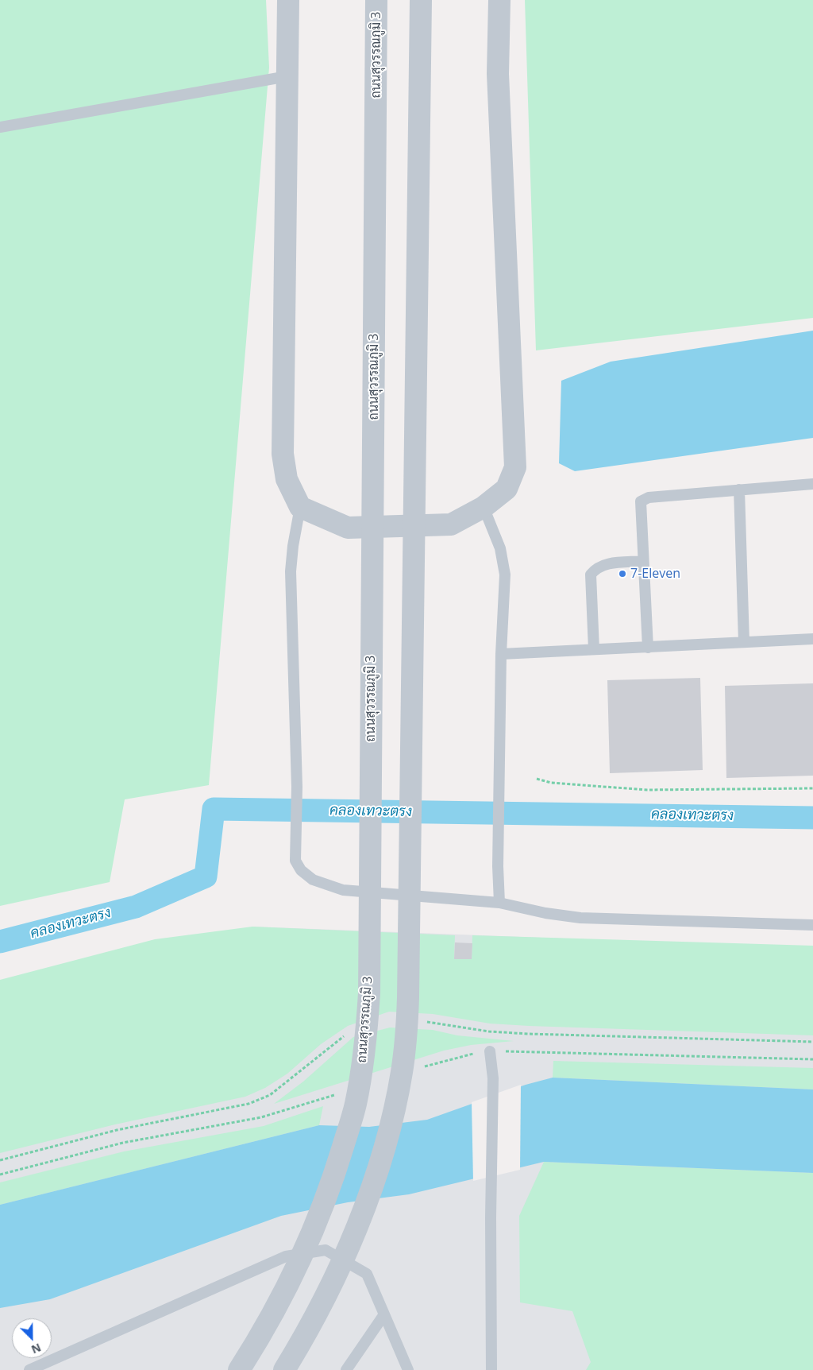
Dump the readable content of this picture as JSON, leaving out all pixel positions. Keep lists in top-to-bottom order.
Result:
{
  "streets": {
    "street": ["ถนนสุวรรณภูมิ 3"]
  },
  "water": ["คลองเทวะตรง"],
  "places": ["7-Eleven"],
  "north": "bottom right"
}
